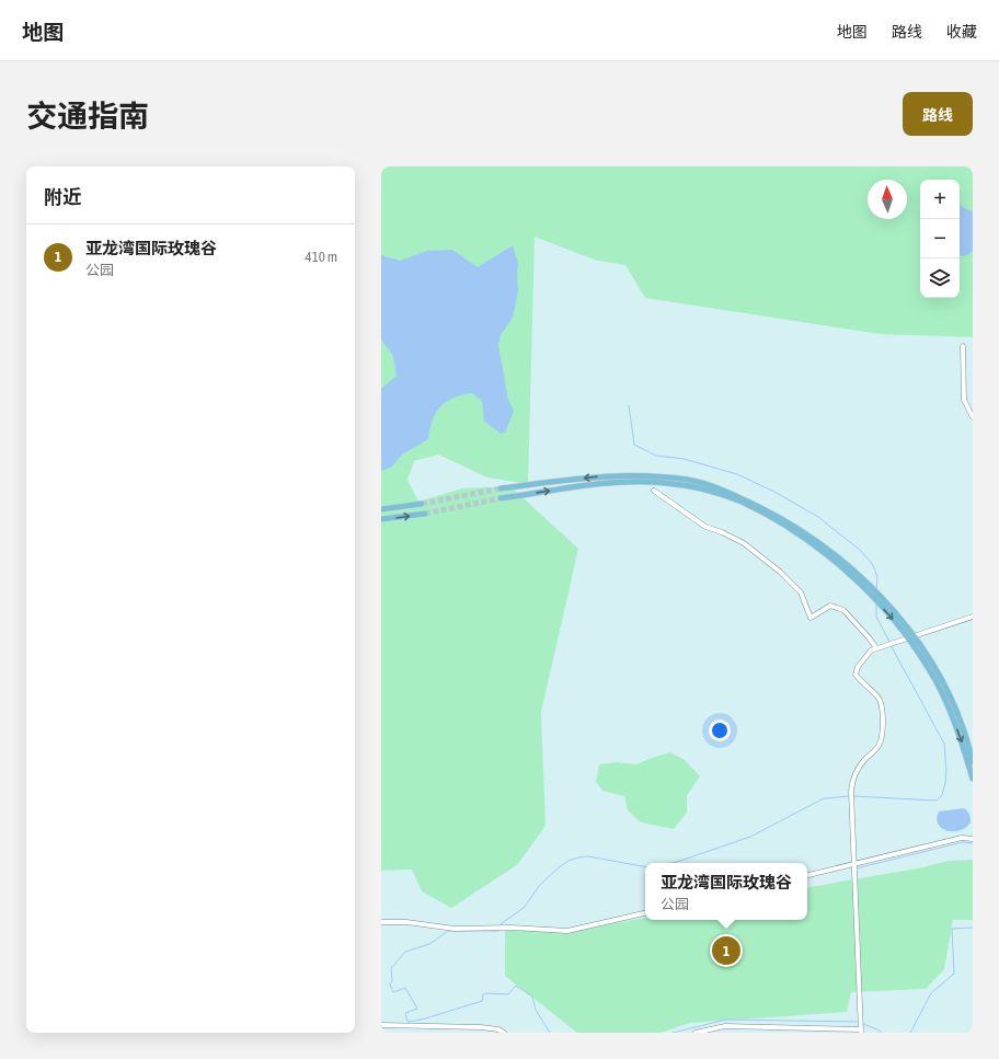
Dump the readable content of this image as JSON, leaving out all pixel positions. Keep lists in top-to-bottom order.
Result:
{
  "north": "top",
  "page": {
    "header": "地图",
    "nav": ["地图", "路线", "收藏"],
    "title": "交通指南",
    "buttons": "路线",
    "heading": "附近",
    "map_buttons": ["+", "−"],
    "list": [
      {
        "mark": "1",
        "name": "亚龙湾国际玫瑰谷",
        "note": "公园",
        "value": "410 m"
      }
    ],
    "popup": ["亚龙湾国际玫瑰谷", "公园"],
    "pins": "1"
  }
}
